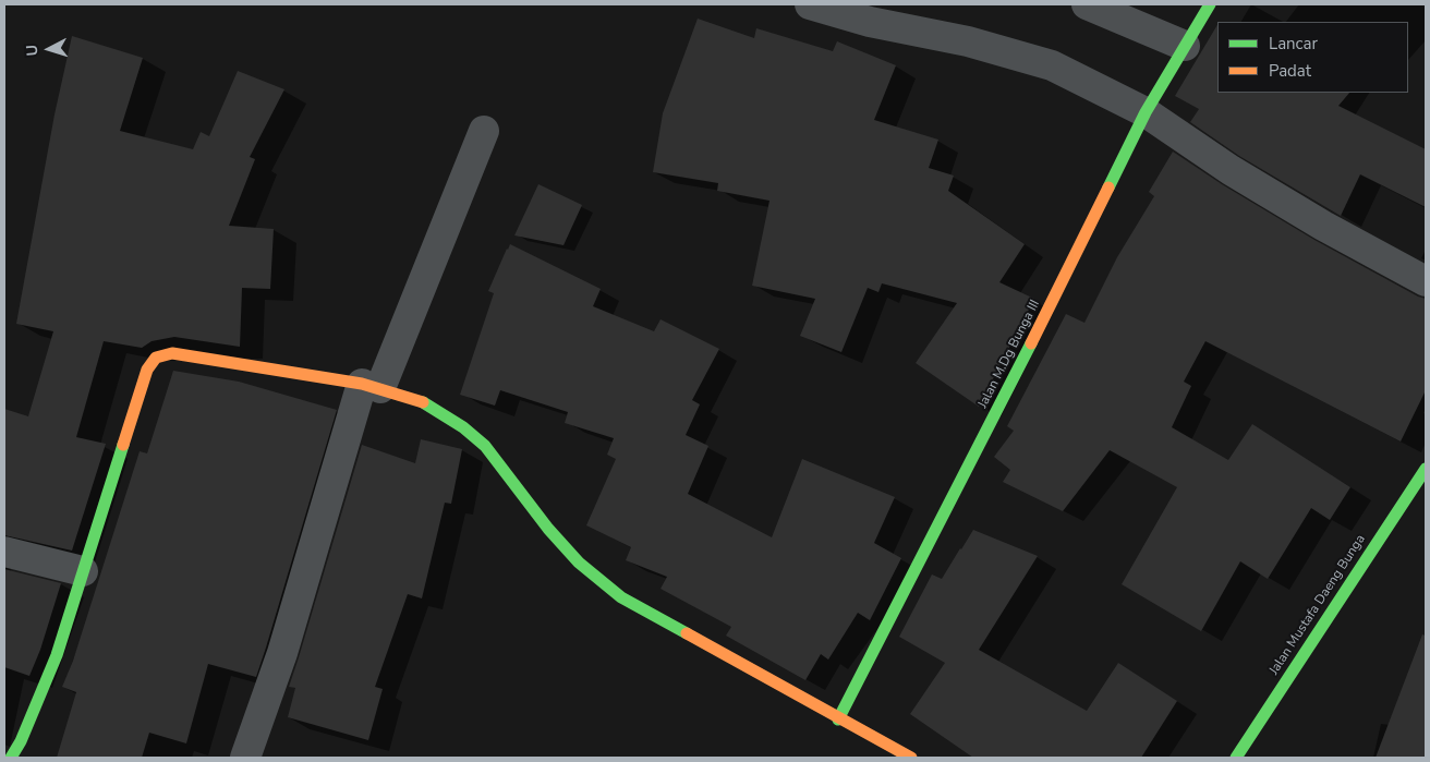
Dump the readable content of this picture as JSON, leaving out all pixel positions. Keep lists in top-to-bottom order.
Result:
{
  "streets": {
    "street": ["Jalan M.Dg Bunga III", "Jalan Mustafa Daeng Bunga"]
  },
  "legend": ["Lancar", "Padat"],
  "north": "left"
}
